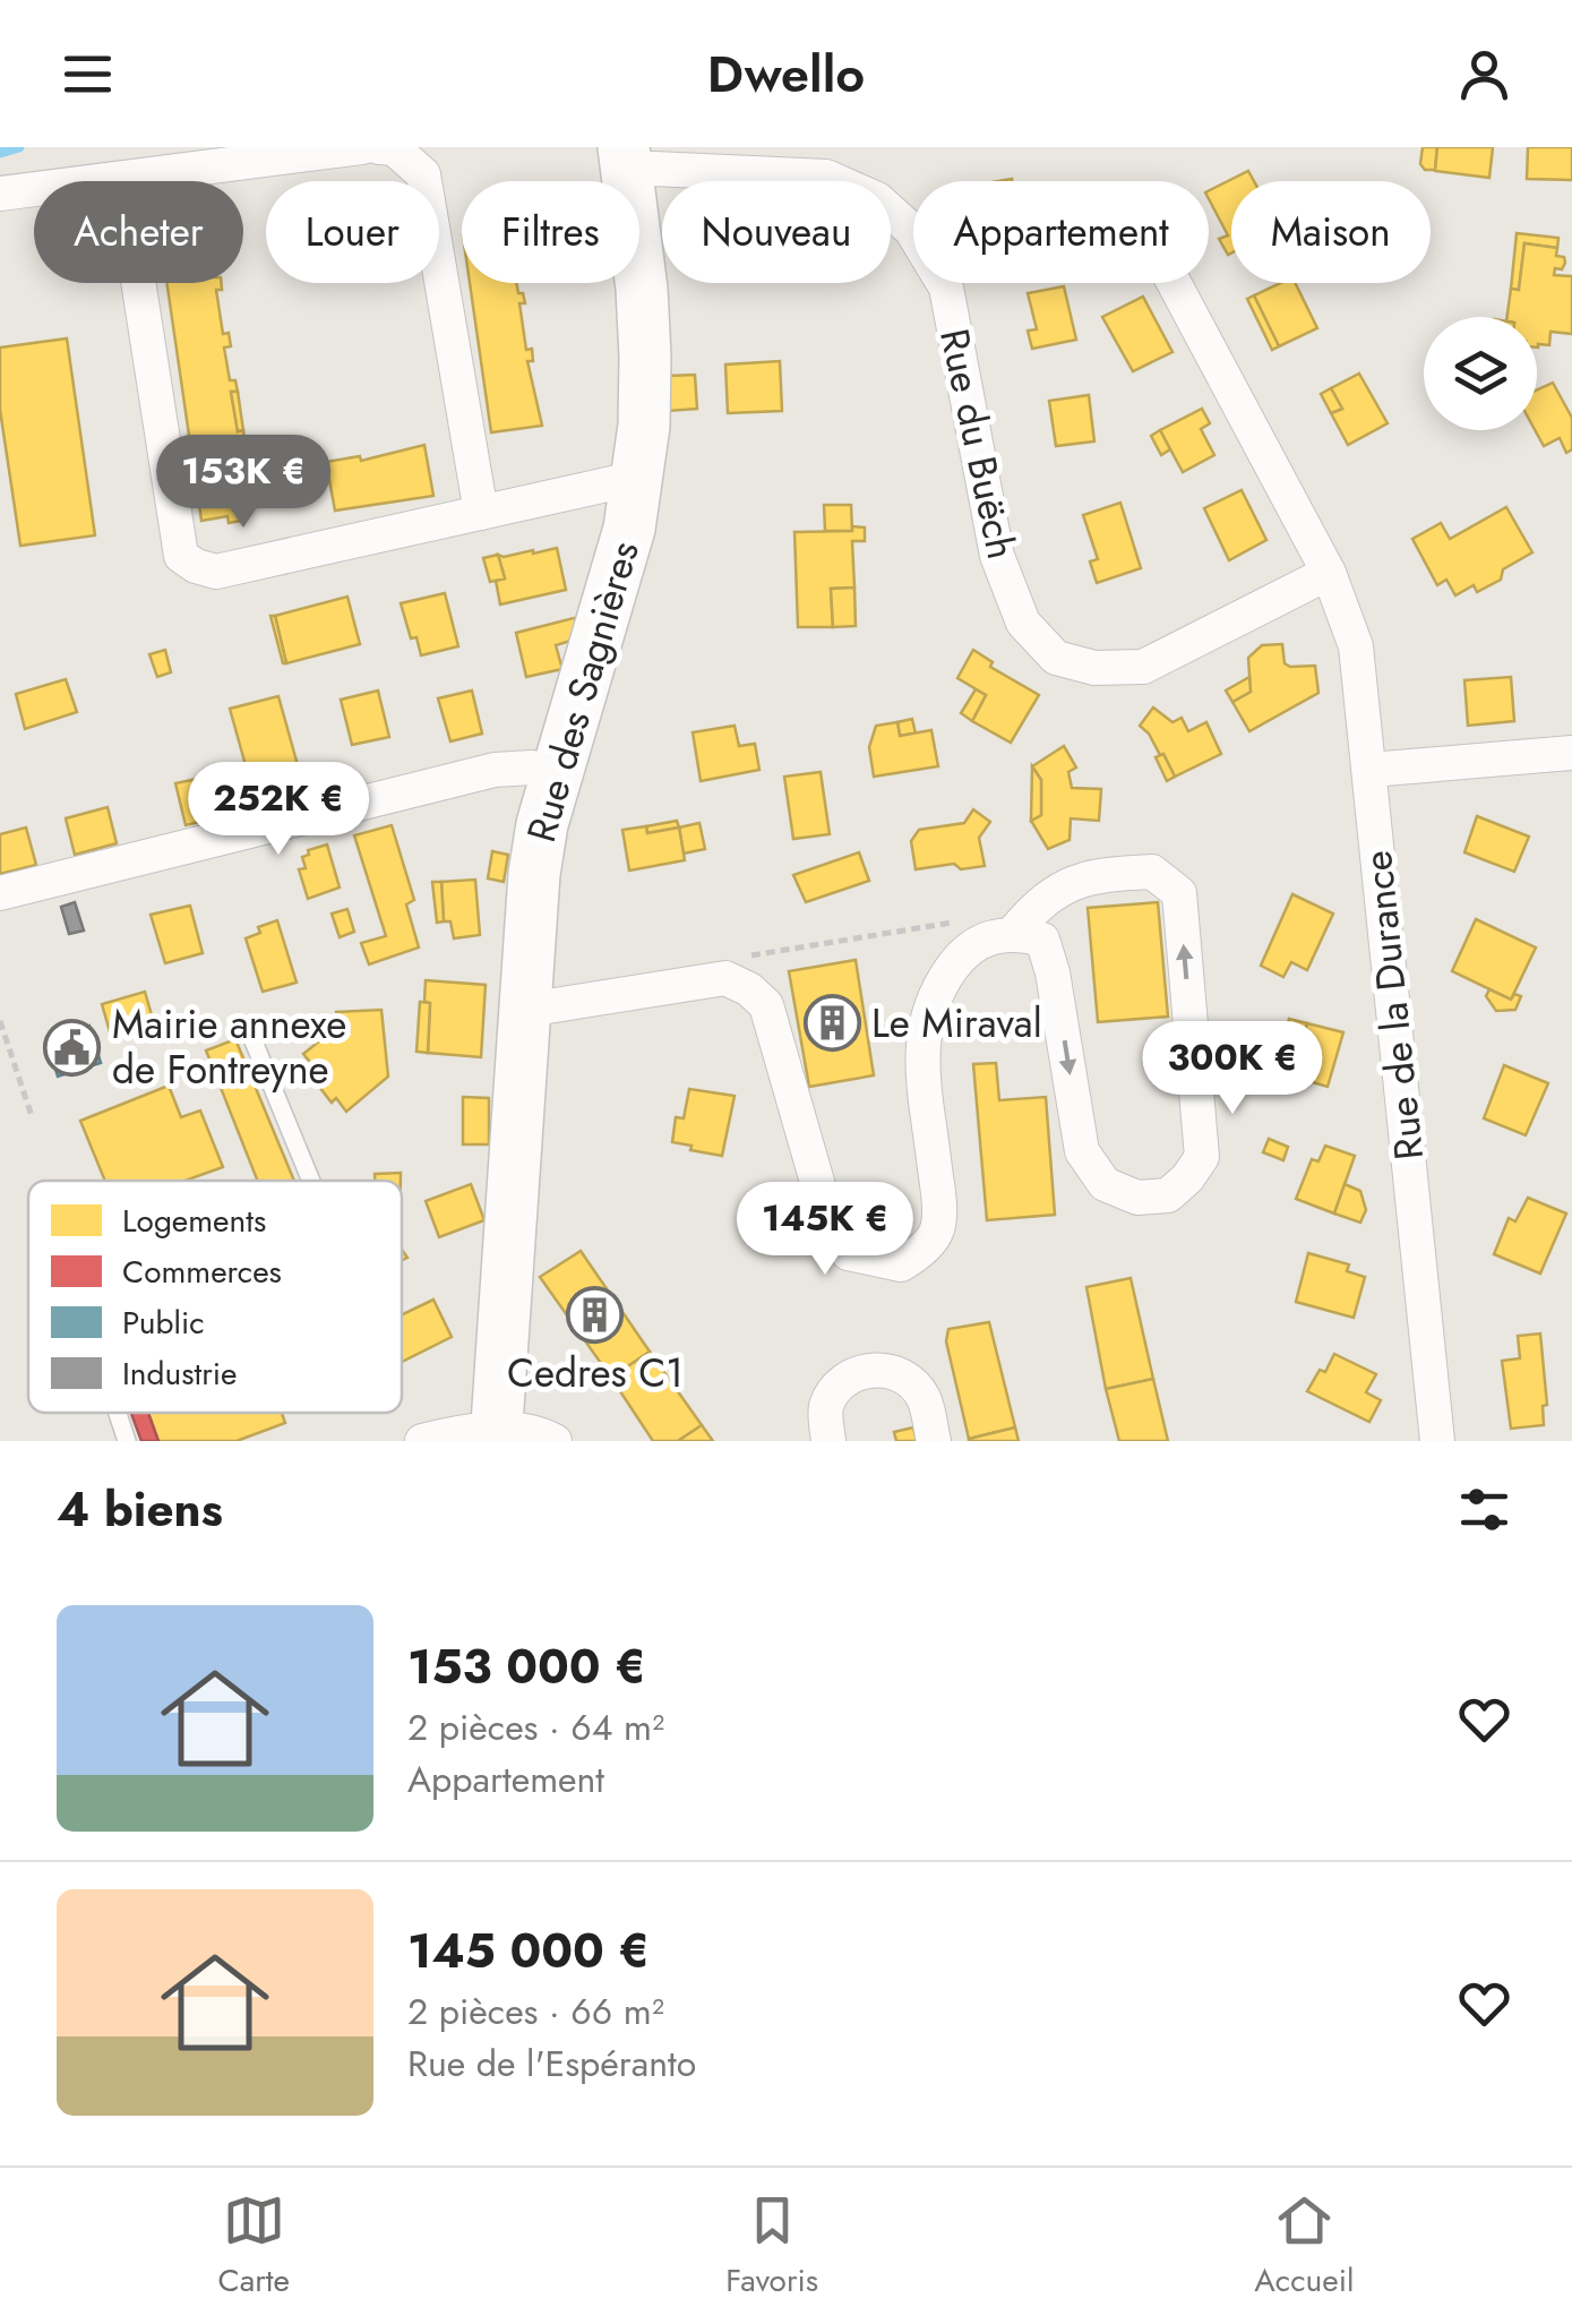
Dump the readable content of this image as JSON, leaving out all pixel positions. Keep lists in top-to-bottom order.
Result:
{
  "streets": {
    "main road": ["Rue des Sagnières"],
    "street": ["Rue du Buëch", "Rue de la Durance"]
  },
  "crossings": [
    ["Rue du Buëch", "Rue des Sagnières"],
    ["Rue du Buëch", "Rue de la Durance"]
  ],
  "places": {
    "building": ["Le Miraval", "Cedres C1"],
    "public building": ["Mairie annexe de Fontreyne"]
  },
  "legend": [
    "Logements",
    "Commerces",
    "Public",
    "Industrie"
  ],
  "page": {
    "header": "Dwello",
    "chip": [
      "Acheter",
      "Louer",
      "Filtres",
      "Nouveau",
      "Appartement",
      "Maison"
    ],
    "price": [
      "153K €",
      "252K €",
      "300K €",
      "145K €"
    ],
    "heading": "4 biens",
    "list": [
      {
        "name": "153 000 €",
        "note": "2 pièces · 64 m² · Appartement"
      },
      {
        "name": "145 000 €",
        "note": "2 pièces · 66 m² · Rue de l'Espéranto"
      }
    ],
    "tabs": ["Carte", "Favoris", "Accueil"]
  }
}
